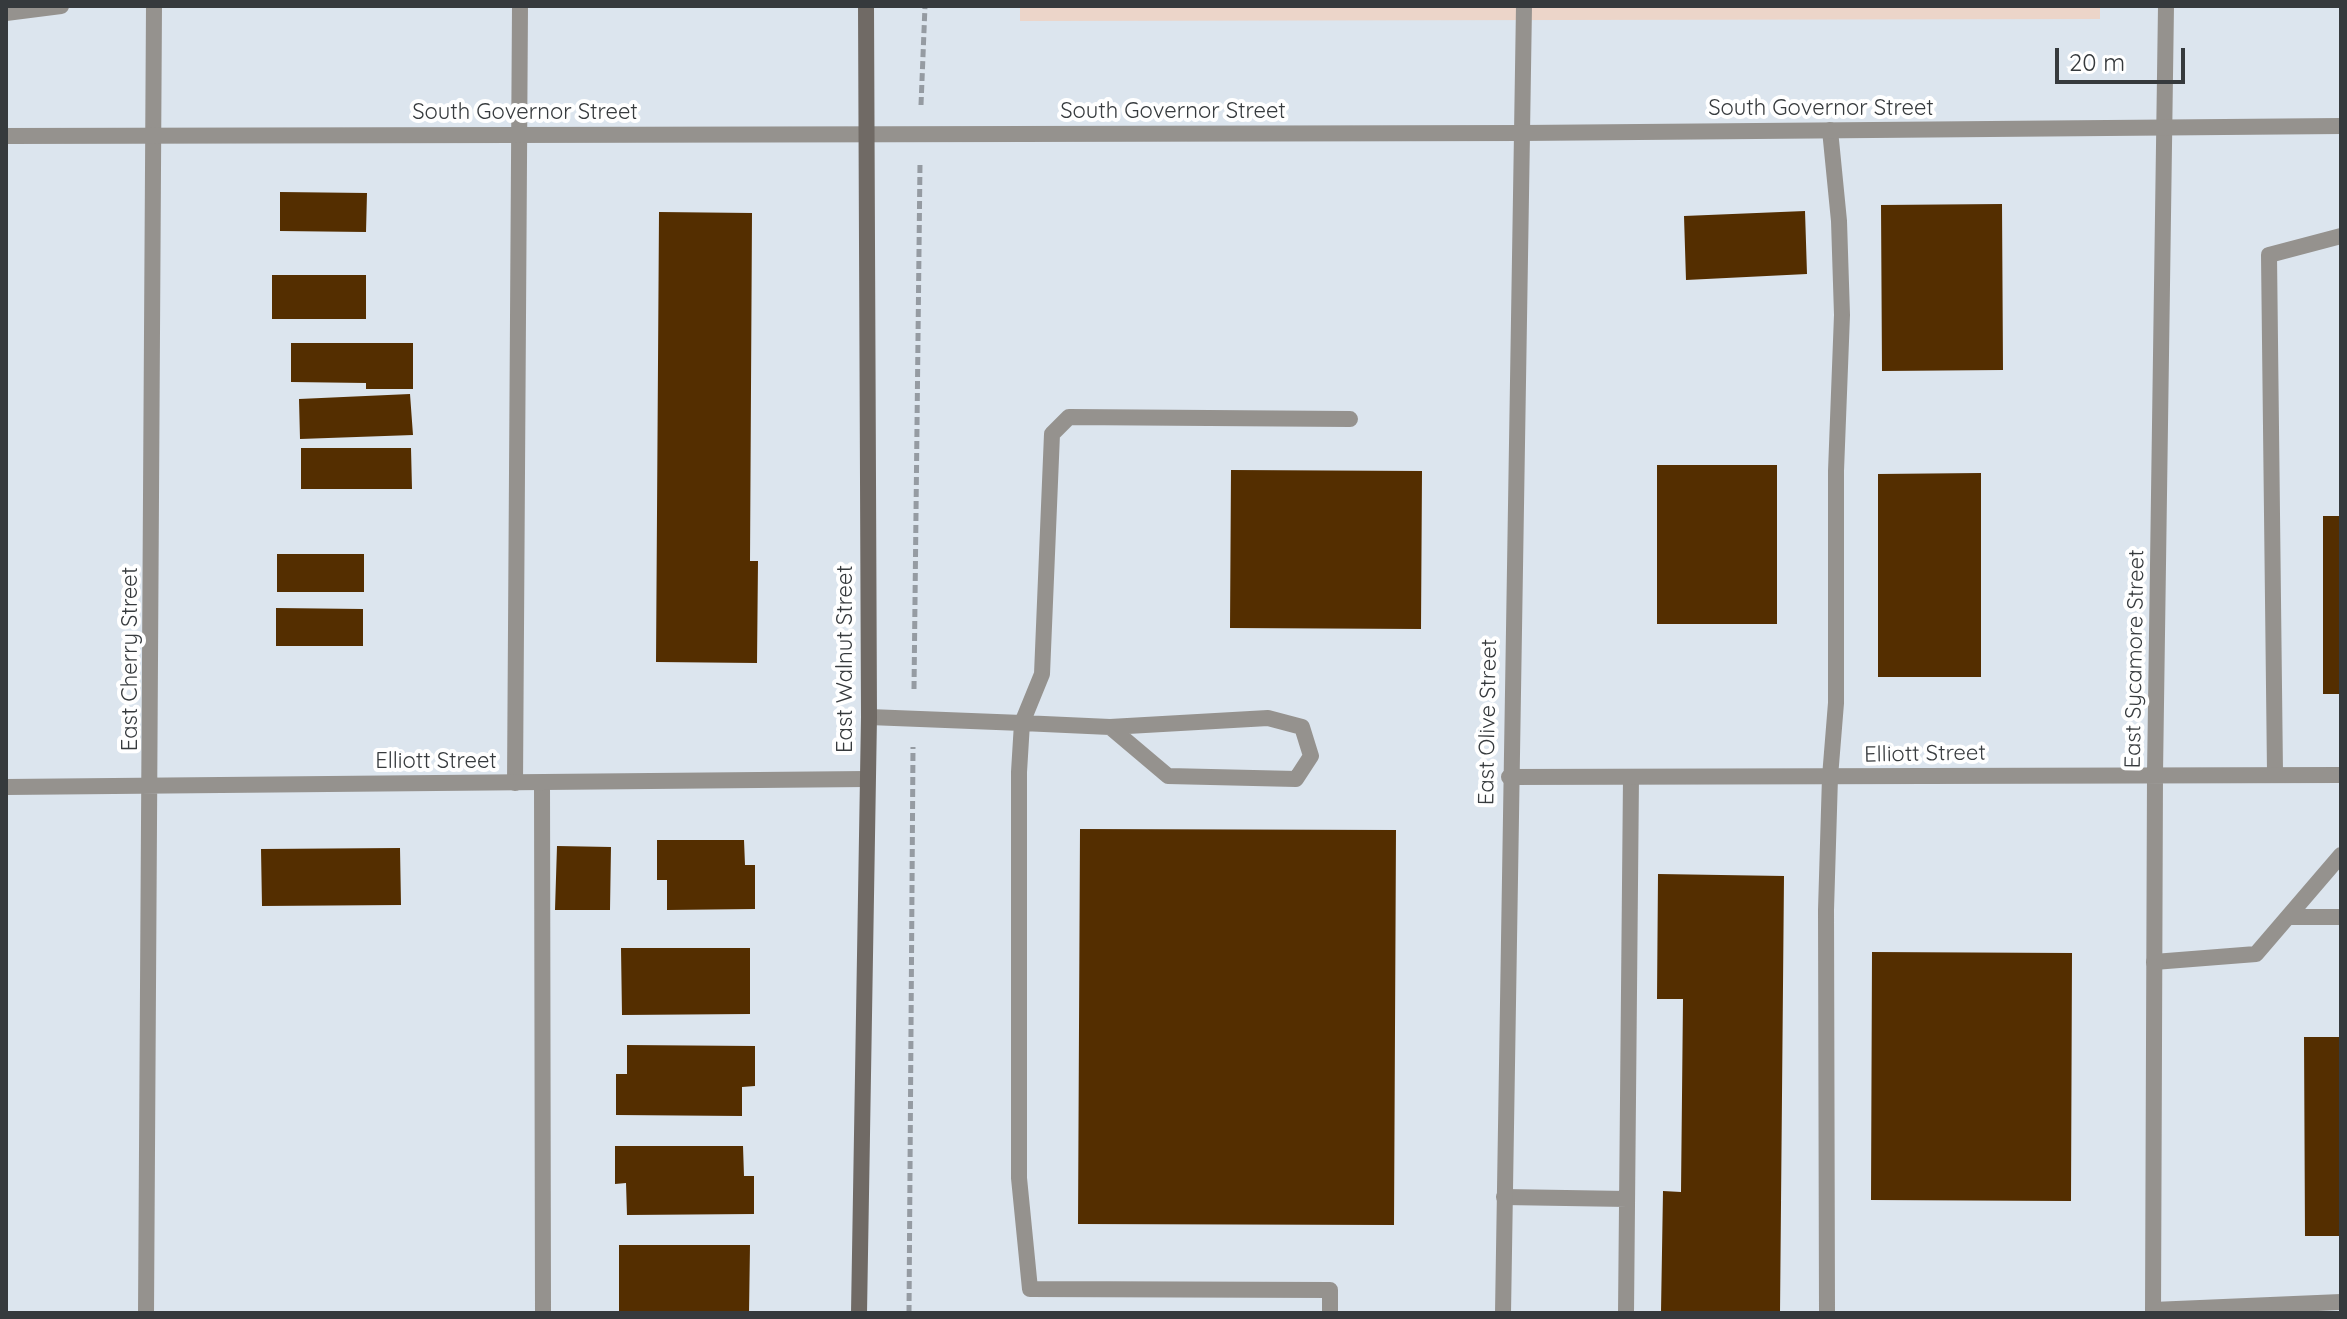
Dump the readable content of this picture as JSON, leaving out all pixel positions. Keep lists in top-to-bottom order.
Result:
{
  "streets": {
    "main road": ["East Walnut Street"],
    "street": [
      "South Governor Street",
      "East Cherry Street",
      "East Sycamore Street",
      "East Olive Street",
      "Elliott Street"
    ]
  },
  "crossings": [
    ["South Governor Street", "East Cherry Street"],
    ["South Governor Street", "East Walnut Street"],
    ["South Governor Street", "East Sycamore Street"],
    ["South Governor Street", "East Olive Street"],
    ["East Cherry Street", "Elliott Street"],
    ["East Walnut Street", "Elliott Street"],
    ["East Sycamore Street", "Elliott Street"],
    ["East Olive Street", "Elliott Street"]
  ],
  "scale_bar": "20 m"
}
